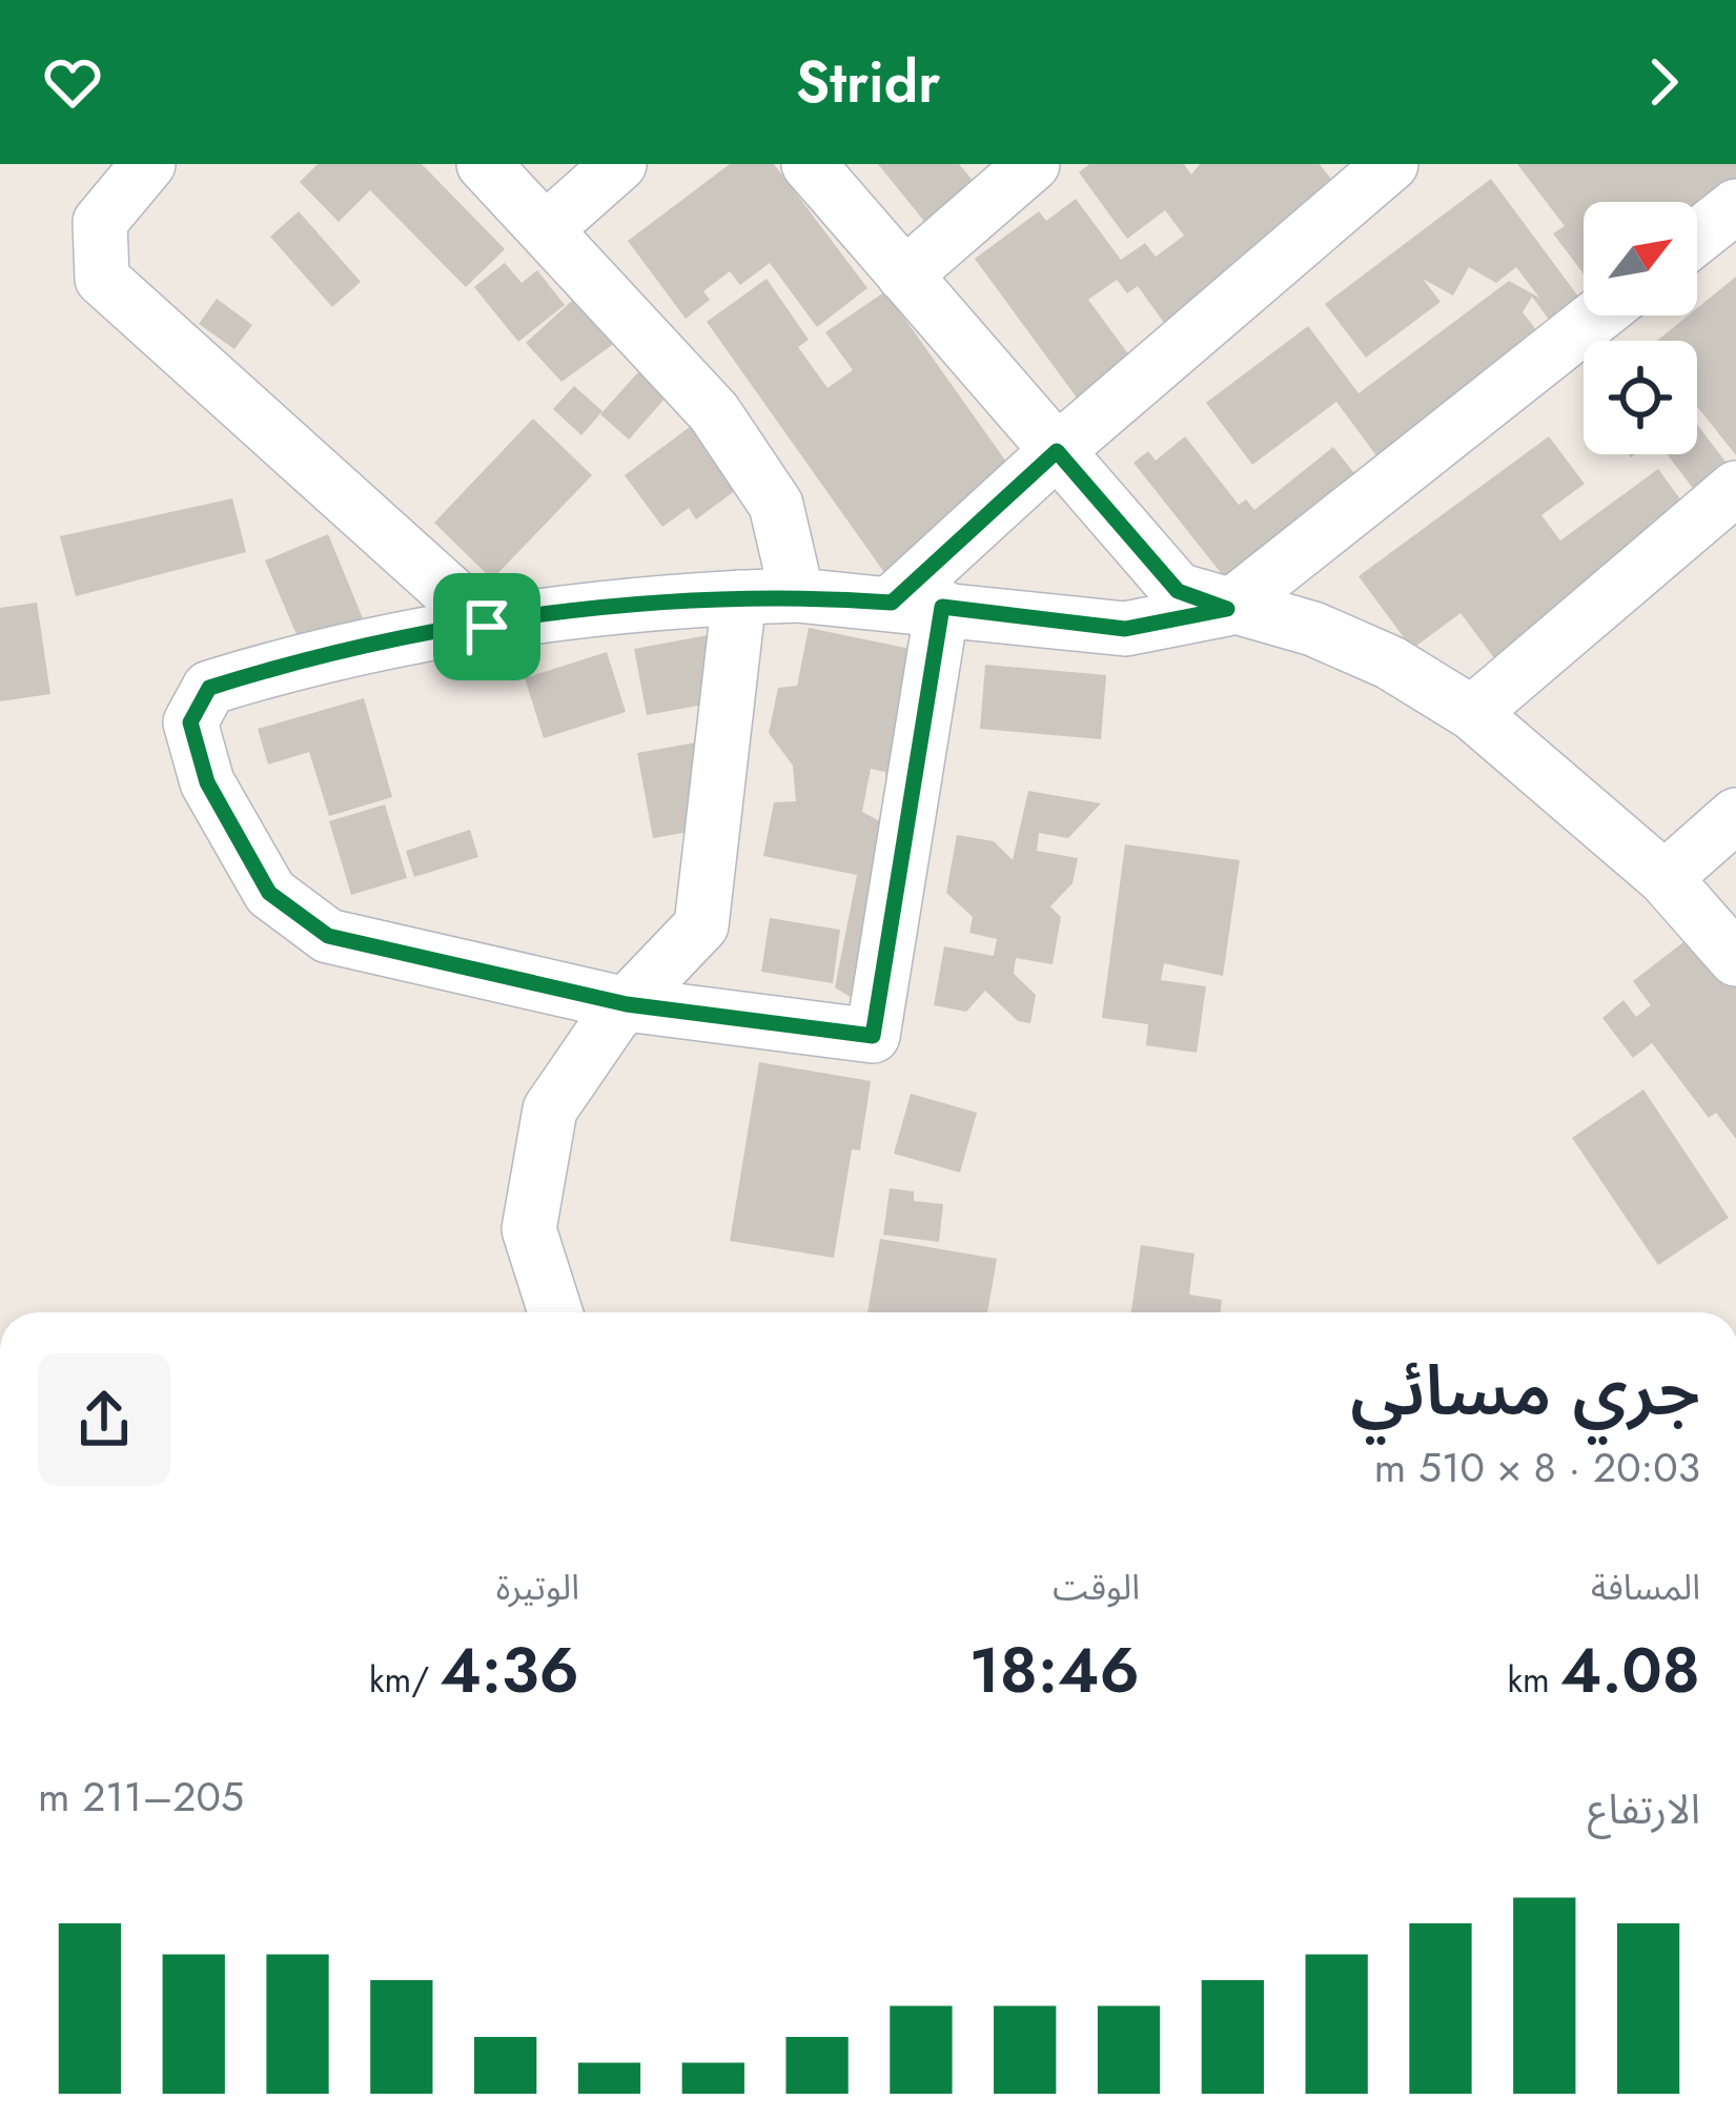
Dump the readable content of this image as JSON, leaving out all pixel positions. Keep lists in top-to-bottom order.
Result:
{
  "north": "top right",
  "page": {
    "header": "Stridr",
    "heading": ["جري مسائي", "20:03 · 8 × 510 m"],
    "stats": [
      ["المسافة", "4.08 km"],
      ["الوقت", "18:46"],
      ["الوتيرة", "4:36 /km"]
    ],
    "chart": ["الارتفاع", "205–211 m"]
  }
}
